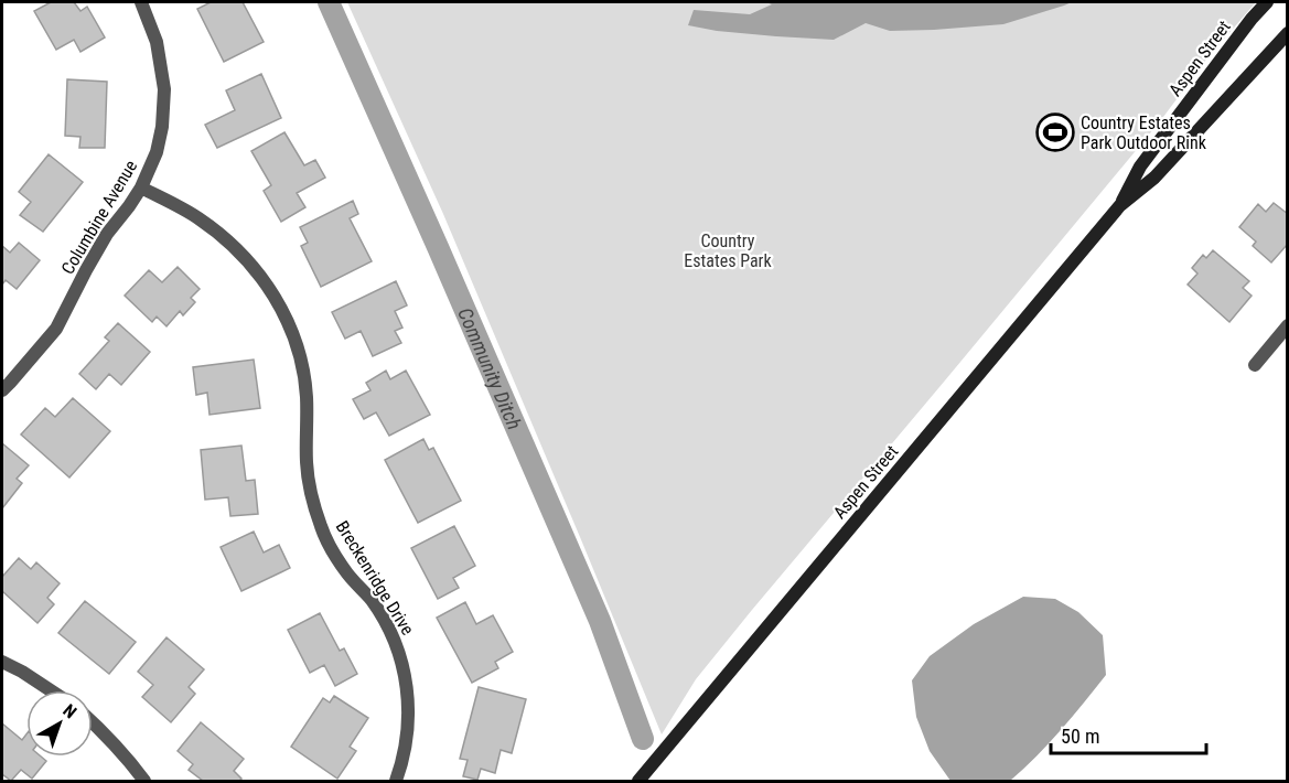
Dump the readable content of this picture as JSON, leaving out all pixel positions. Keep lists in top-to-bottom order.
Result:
{
  "streets": {
    "street": ["Aspen Street", "Columbine Avenue", "Breckenridge Drive"]
  },
  "crossings": [
    ["Columbine Avenue", "Breckenridge Drive"]
  ],
  "water": ["Community Ditch"],
  "parks": ["Country Estates Park"],
  "places": {
    "sports": ["Country Estates Park Outdoor Rink"]
  },
  "scale_bar": "50 m",
  "north": "top right"
}
